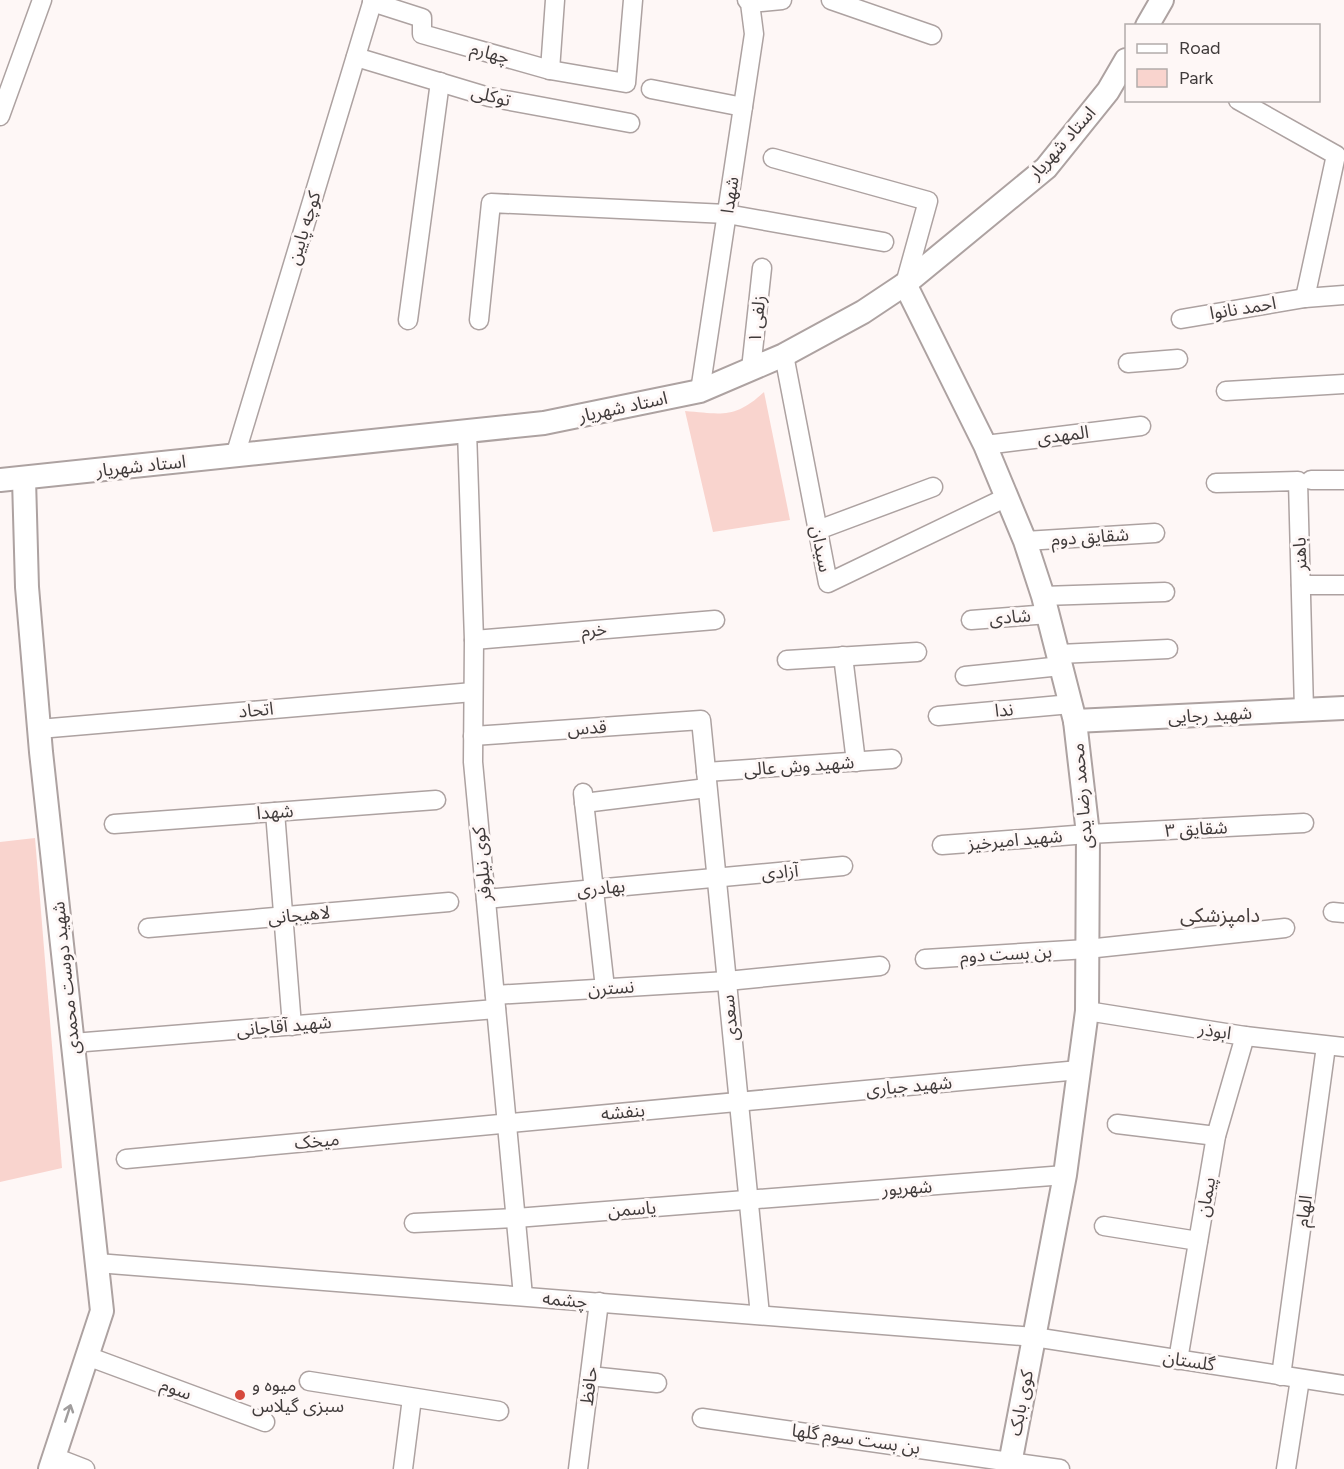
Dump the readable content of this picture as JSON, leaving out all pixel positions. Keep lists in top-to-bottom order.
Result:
{
  "streets": {
    "main road": [
      "استاد شهریار",
      "شهید رجایی",
      "محمد رضا یدی",
      "شهید دوست محمدی",
      "کوی بابک"
    ],
    "street": [
      "چهارم",
      "توکلی",
      "شهدا",
      "کوچه پایین",
      "احمد نانوا",
      "زلفی ۱",
      "المهدی",
      "شقایق دوم",
      "سیدان",
      "باهنر",
      "شادی",
      "خرم",
      "اتحاد",
      "ندا",
      "قدس",
      "شهید وش عالی",
      "شقایق ۳",
      "شهید امیرخیز",
      "کوی نیلوفر",
      "آزادی",
      "بهادری",
      "لاهیجانی",
      "بن بست دوم",
      "نسترن",
      "سعدی",
      "شهید آقاجانی",
      "ابوذر",
      "شهید جباری",
      "بنفشه",
      "میخک",
      "شهریور",
      "پیمان",
      "یاسمن",
      "الهام",
      "چشمه",
      "گلستان",
      "حافظ",
      "سوم",
      "بن بست سوم گلها"
    ]
  },
  "crossings": [
    ["چهارم", "کوچه پایین"],
    ["توکلی", "کوچه پایین"],
    ["استاد شهریار", "شهدا"],
    ["استاد شهریار", "کوچه پایین"],
    ["استاد شهریار", "زلفی ۱"],
    ["استاد شهریار", "سیدان"],
    ["استاد شهریار", "محمد رضا یدی"],
    ["استاد شهریار", "کوی نیلوفر"],
    ["استاد شهریار", "شهید دوست محمدی"],
    ["المهدی", "محمد رضا یدی"],
    ["شقایق دوم", "محمد رضا یدی"],
    ["سیدان", "محمد رضا یدی"],
    ["باهنر", "شهید رجایی"],
    ["شادی", "محمد رضا یدی"],
    ["خرم", "کوی نیلوفر"],
    ["اتحاد", "کوی نیلوفر"],
    ["اتحاد", "شهید دوست محمدی"],
    ["ندا", "شهید رجایی"],
    ["ندا", "محمد رضا یدی"],
    ["شهید رجایی", "محمد رضا یدی"],
    ["قدس", "کوی نیلوفر"],
    ["قدس", "سعدی"],
    ["شهید وش عالی", "بهادری"],
    ["شهید وش عالی", "سعدی"],
    ["محمد رضا یدی", "شقایق ۳"],
    ["محمد رضا یدی", "شهید امیرخیز"],
    ["محمد رضا یدی", "بن بست دوم"],
    ["محمد رضا یدی", "ابوذر"],
    ["محمد رضا یدی", "شهید جباری"],
    ["محمد رضا یدی", "شهریور"],
    ["محمد رضا یدی", "چشمه"],
    ["محمد رضا یدی", "گلستان"],
    ["محمد رضا یدی", "کوی بابک"],
    ["شقایق ۳", "شهید امیرخیز"],
    ["کوی نیلوفر", "بهادری"],
    ["کوی نیلوفر", "نسترن"],
    ["کوی نیلوفر", "شهید آقاجانی"],
    ["کوی نیلوفر", "بنفشه"],
    ["کوی نیلوفر", "میخک"],
    ["کوی نیلوفر", "یاسمن"],
    ["کوی نیلوفر", "چشمه"],
    ["آزادی", "بهادری"],
    ["آزادی", "سعدی"],
    ["بهادری", "سعدی"],
    ["شهید دوست محمدی", "شهید آقاجانی"],
    ["شهید دوست محمدی", "چشمه"],
    ["شهید دوست محمدی", "سوم"],
    ["نسترن", "سعدی"],
    ["نسترن", "شهید آقاجانی"],
    ["سعدی", "شهید جباری"],
    ["سعدی", "بنفشه"],
    ["سعدی", "شهریور"],
    ["سعدی", "یاسمن"],
    ["سعدی", "چشمه"],
    ["ابوذر", "پیمان"],
    ["ابوذر", "الهام"],
    ["شهید جباری", "بنفشه"],
    ["بنفشه", "میخک"],
    ["شهریور", "یاسمن"],
    ["پیمان", "گلستان"],
    ["الهام", "گلستان"],
    ["چشمه", "گلستان"],
    ["چشمه", "حافظ"],
    ["چشمه", "کوی بابک"],
    ["گلستان", "کوی بابک"],
    ["کوی بابک", "بن بست سوم گلها"]
  ],
  "districts": ["دامپزشکی"],
  "places": ["میوه و سبزی گیلاس"],
  "legend": ["Road", "Park"]
}
